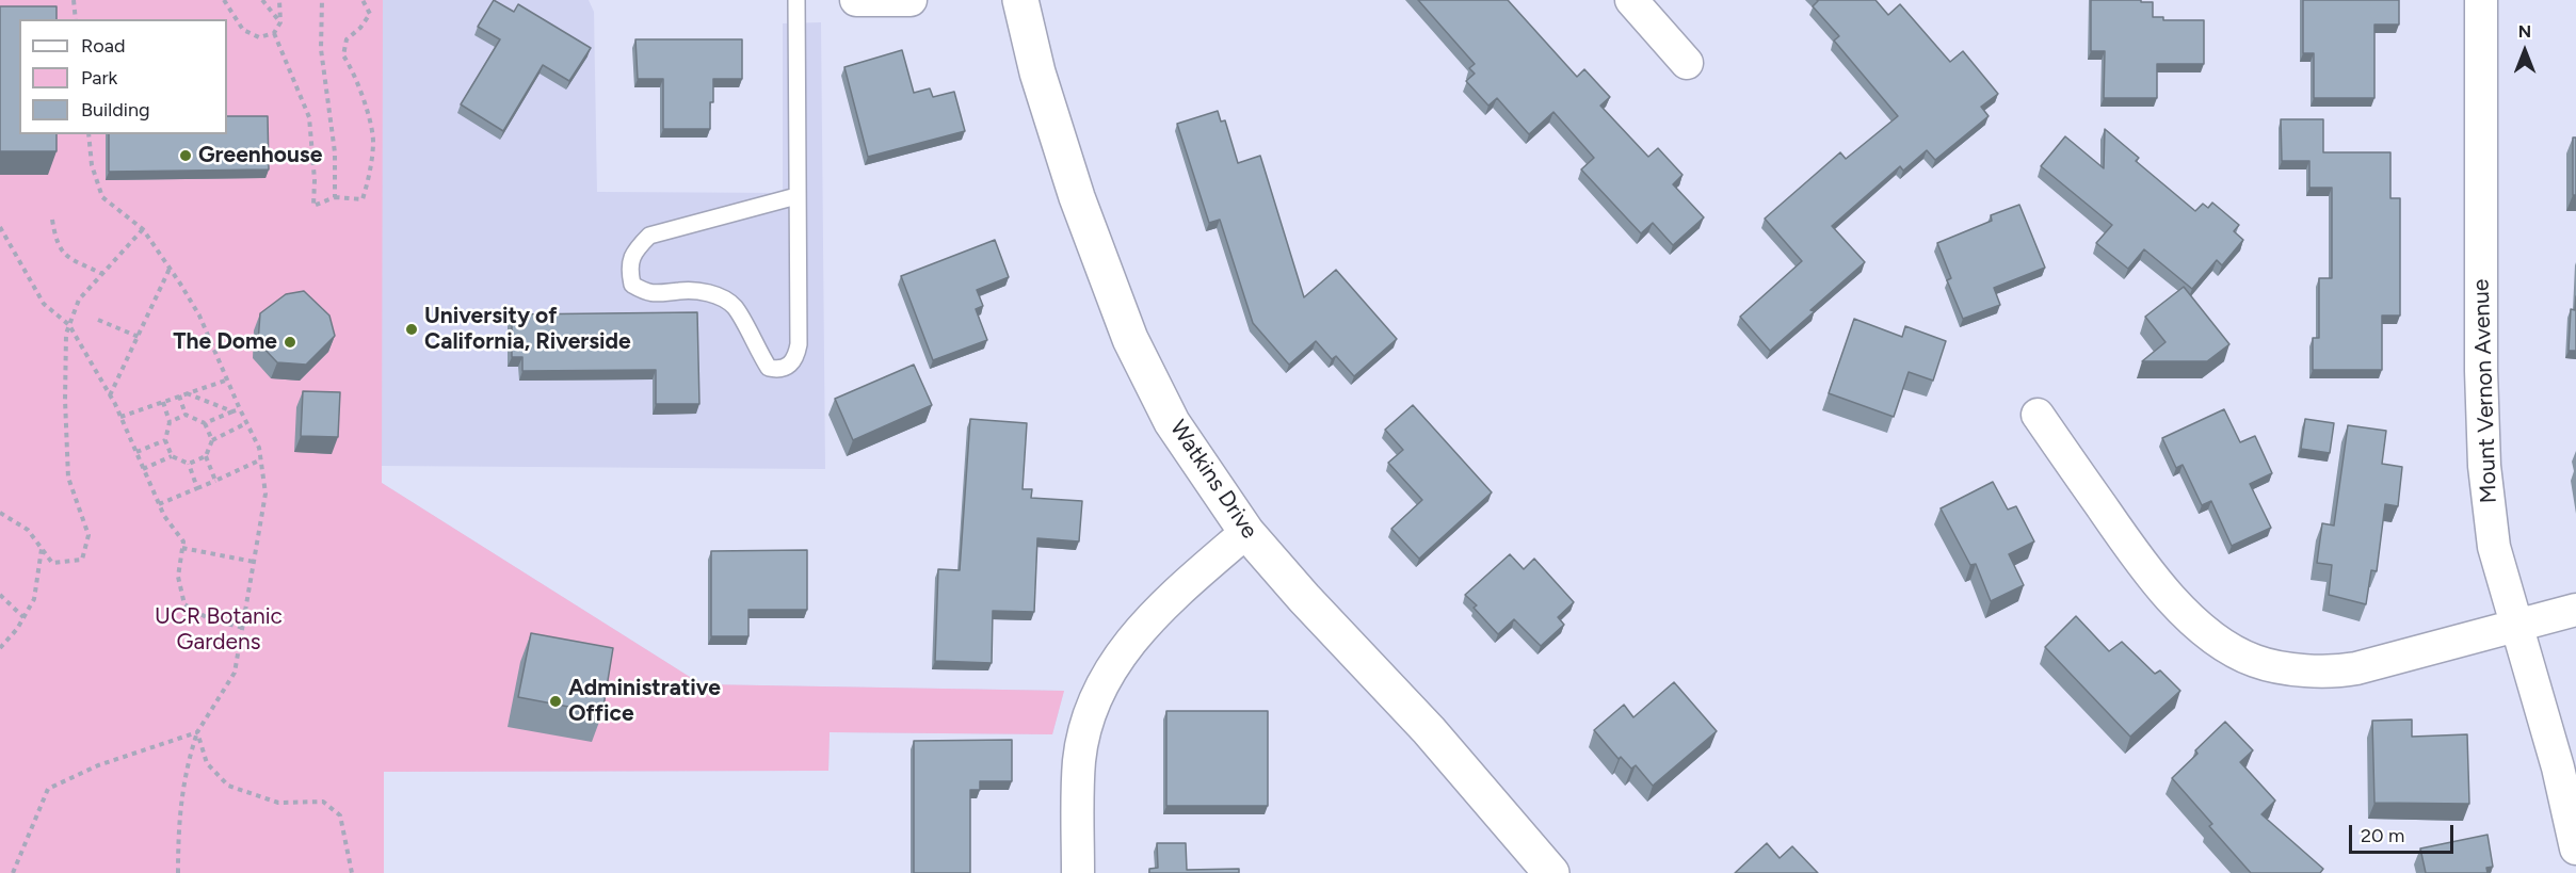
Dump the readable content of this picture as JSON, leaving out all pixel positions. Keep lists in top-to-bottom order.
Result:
{
  "streets": {
    "main road": ["Watkins Drive"],
    "street": ["Mount Vernon Avenue"]
  },
  "parks": ["UCR Botanic Gardens"],
  "places": [
    "Greenhouse",
    "University of California, Riverside",
    "The Dome",
    "Administrative Office"
  ],
  "legend": ["Road", "Park", "Building"],
  "scale_bar": "20 m",
  "north": "top"
}
